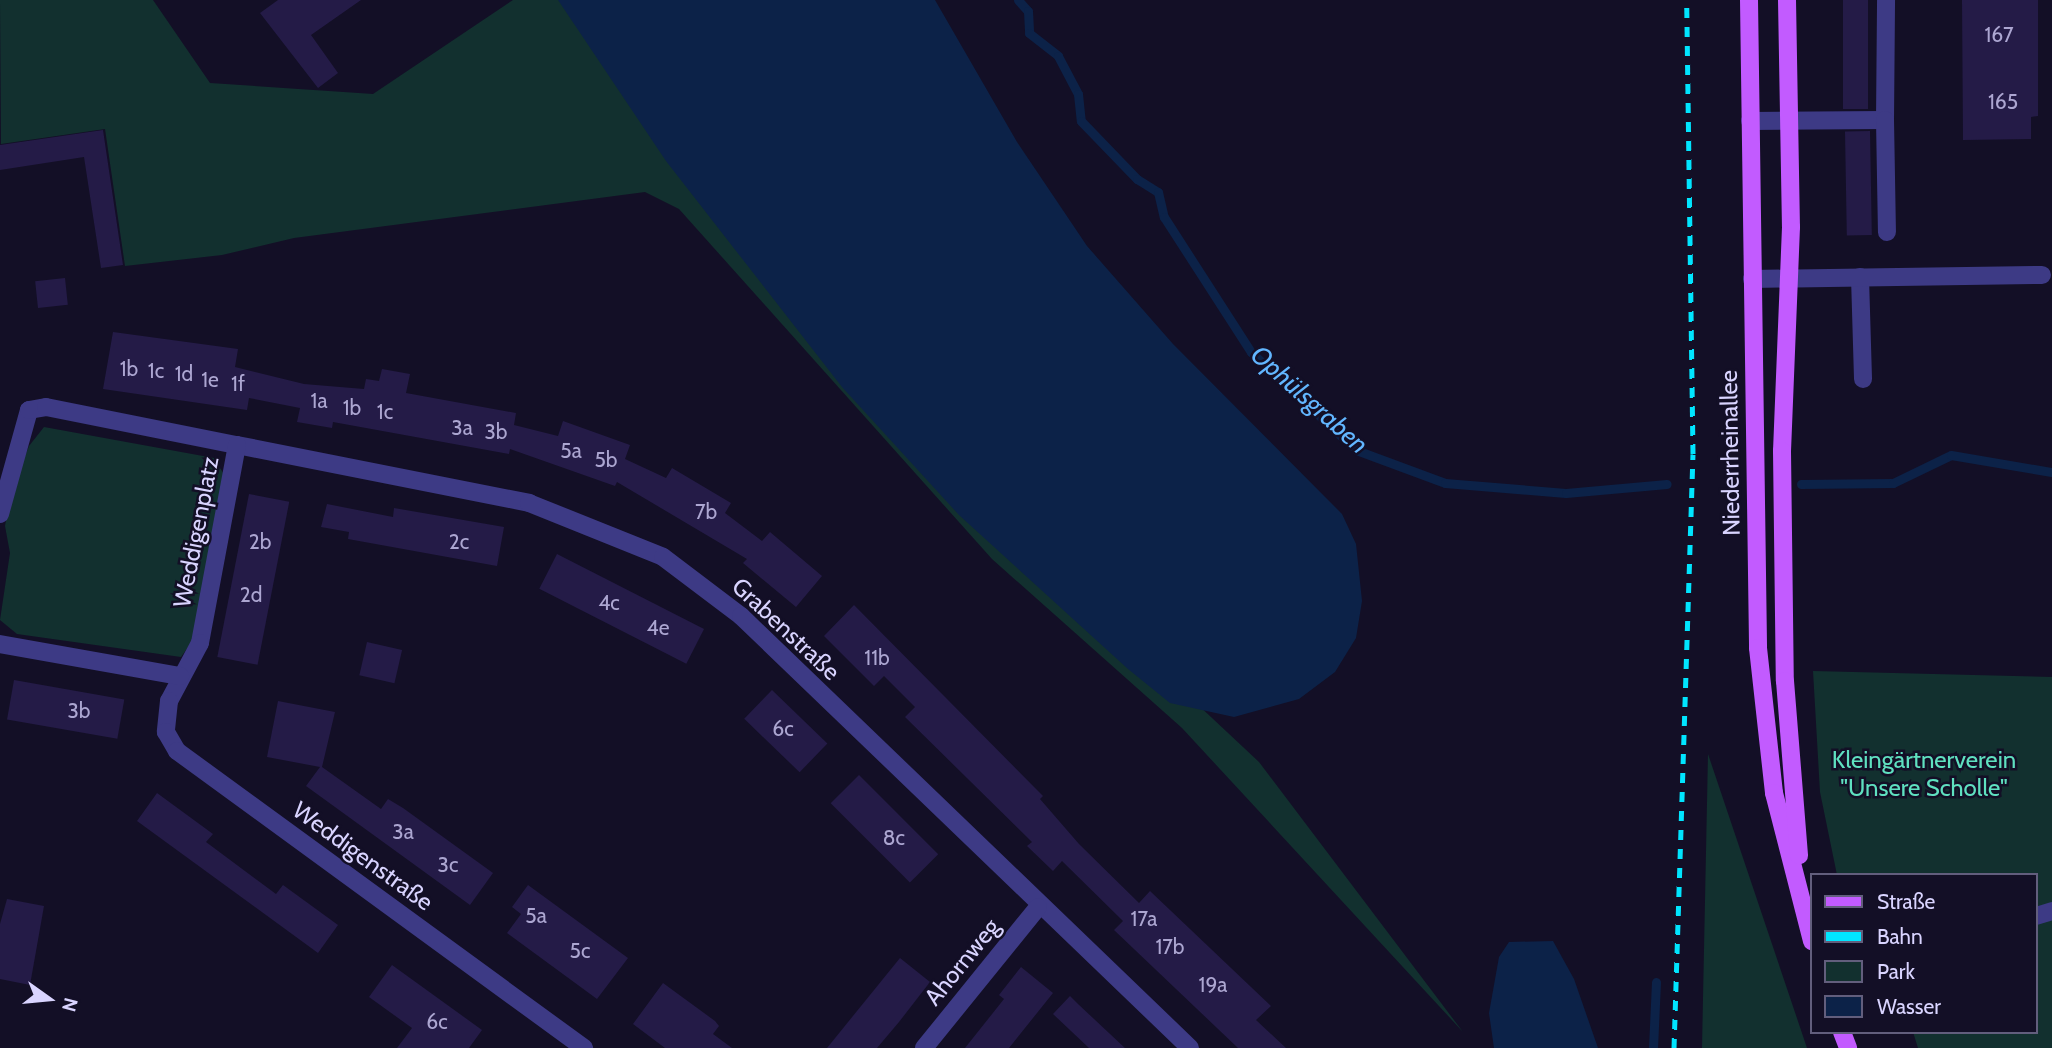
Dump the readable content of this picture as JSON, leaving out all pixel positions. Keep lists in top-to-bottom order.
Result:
{
  "streets": {
    "main road": ["Niederrheinallee"],
    "street": [
      "Weddigenplatz",
      "Grabenstraße",
      "Weddigenstraße",
      "Ahornweg"
    ]
  },
  "crossings": [
    ["Weddigenplatz", "Grabenstraße"],
    ["Weddigenplatz", "Weddigenstraße"],
    ["Grabenstraße", "Ahornweg"]
  ],
  "water": ["Ophülsgraben"],
  "parks": ["Kleingärtnerverein \"Unsere Scholle\""],
  "house_numbers": [
    "167",
    "165",
    "1b",
    "1c",
    "1d",
    "1e",
    "1f",
    "1a",
    "1b",
    "1c",
    "3a",
    "3b",
    "5a",
    "5b",
    "7b",
    "2b",
    "2c",
    "2d",
    "4c",
    "4e",
    "11b",
    "3b",
    "6c",
    "3a",
    "8c",
    "3c",
    "5a",
    "17a",
    "17b",
    "5c",
    "19a",
    "6c"
  ],
  "legend": [
    "Straße",
    "Bahn",
    "Park",
    "Wasser"
  ],
  "north": "right"
}
